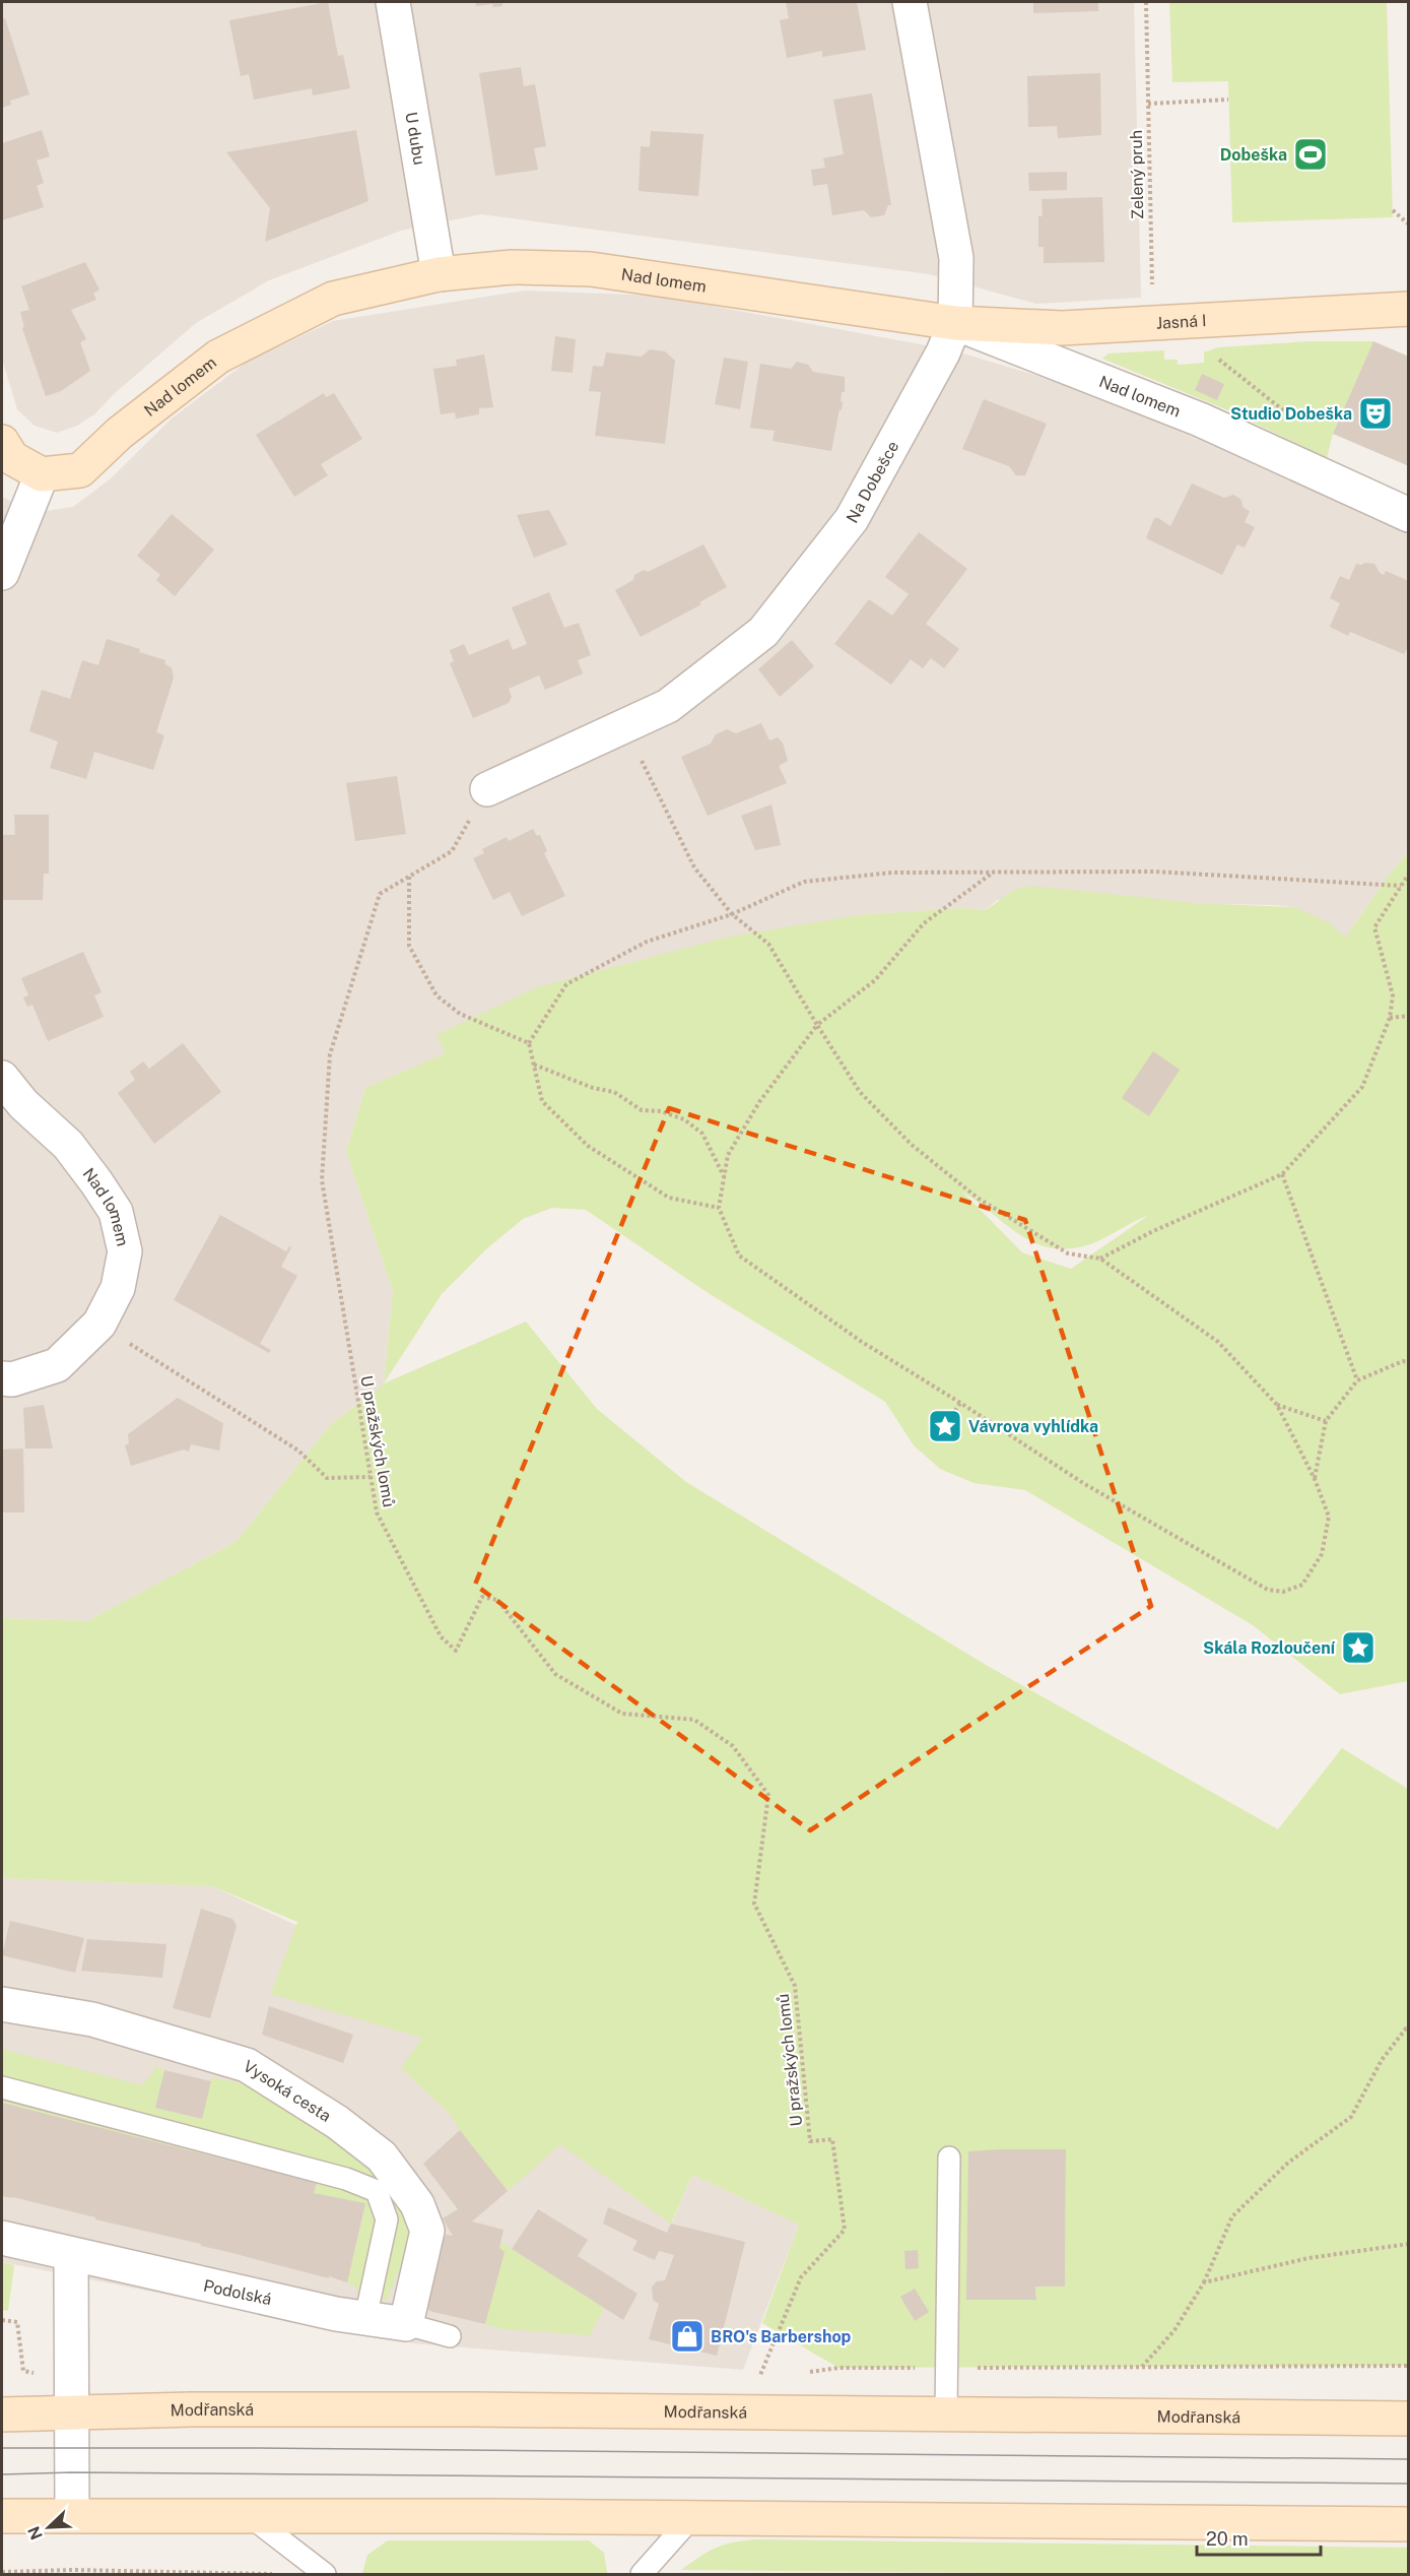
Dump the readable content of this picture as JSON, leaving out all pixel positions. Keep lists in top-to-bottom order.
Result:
{
  "streets": {
    "main road": ["Nad lomem", "Jasná I", "Modřanská"],
    "street": [
      "U dubu",
      "Na Dobešce",
      "Vysoká cesta",
      "Podolská"
    ],
    "path": ["Zelený pruh", "U pražských lomů"]
  },
  "crossings": [
    ["U dubu", "Nad lomem"],
    ["Zelený pruh", "Jasná I"],
    ["Nad lomem", "Jasná I"],
    ["Nad lomem", "Na Dobešce"],
    ["Jasná I", "Na Dobešce"],
    ["Na Dobešce", "U pražských lomů"],
    ["Vysoká cesta", "Podolská"]
  ],
  "places": {
    "sports": ["Dobeška"],
    "theatre": ["Studio Dobeška"],
    "place": ["Vávrova vyhlídka", "Skála Rozloučení"],
    "shop": ["BRO's Barbershop"]
  },
  "scale_bar": "20 m",
  "north": "bottom left"
}
